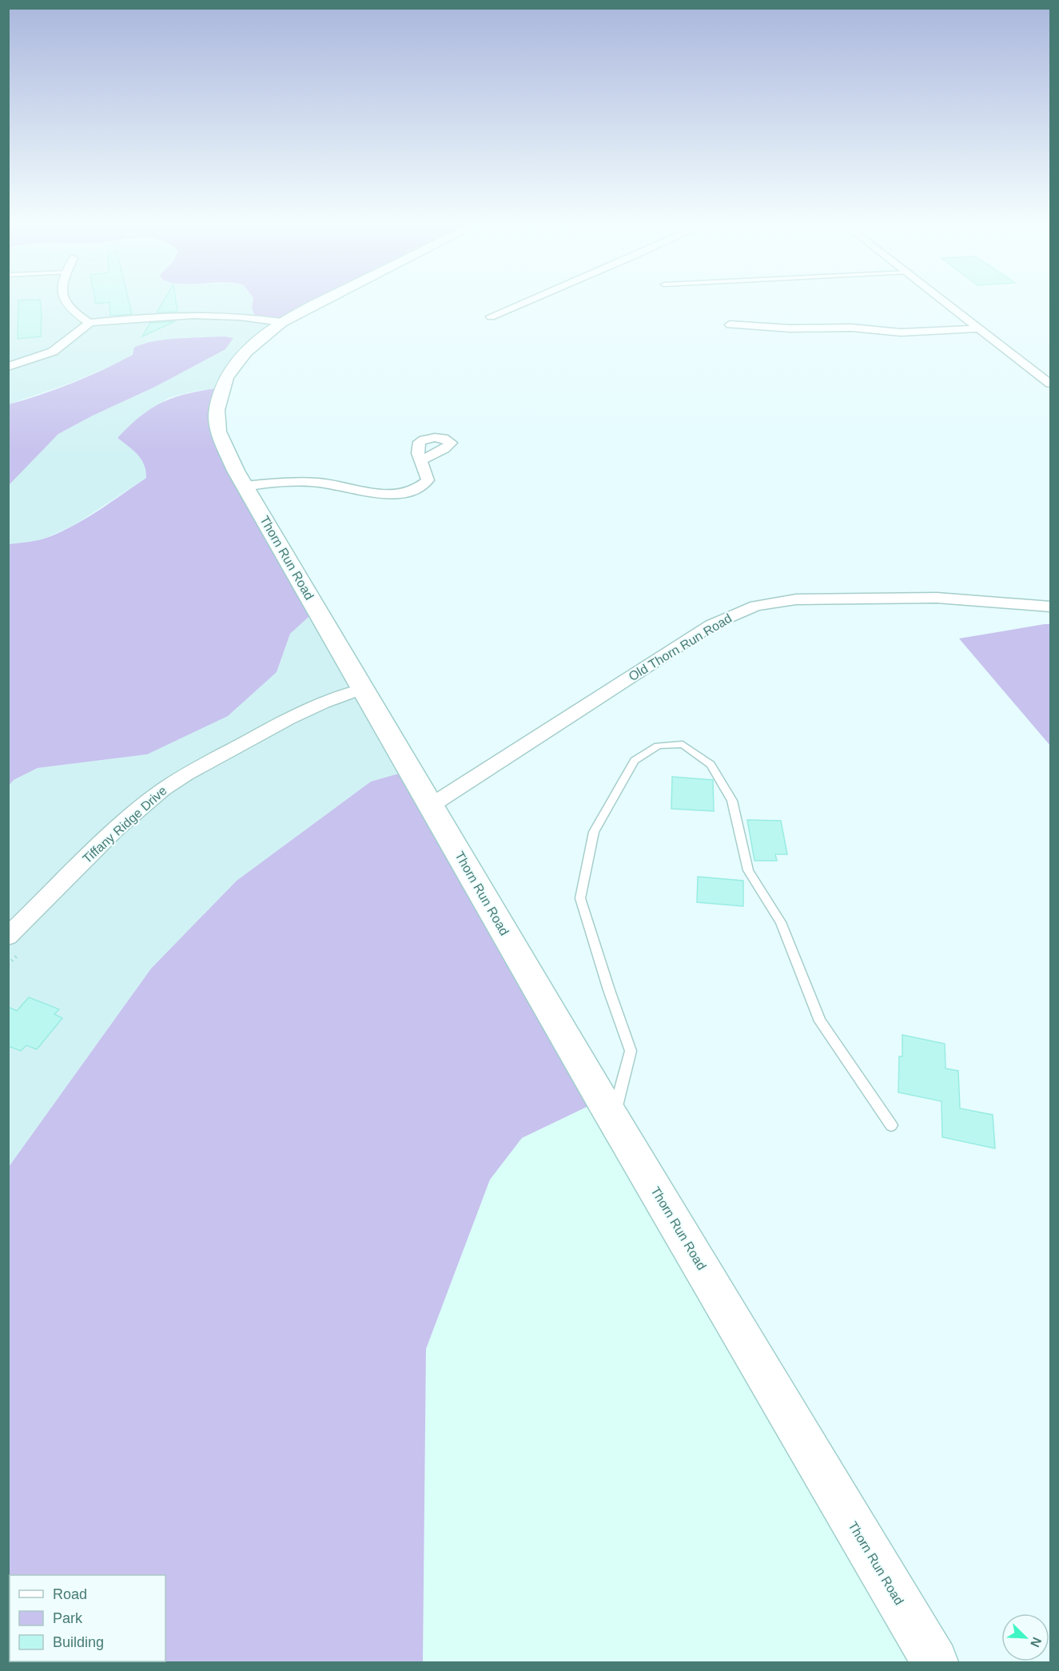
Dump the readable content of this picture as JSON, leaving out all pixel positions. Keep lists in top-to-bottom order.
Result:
{
  "streets": {
    "street": ["Thorn Run Road", "Old Thorn Run Road", "Tiffany Ridge Drive"]
  },
  "crossings": [
    ["Thorn Run Road", "Old Thorn Run Road"],
    ["Thorn Run Road", "Tiffany Ridge Drive"]
  ],
  "legend": ["Road", "Park", "Building"],
  "north": "bottom right"
}
